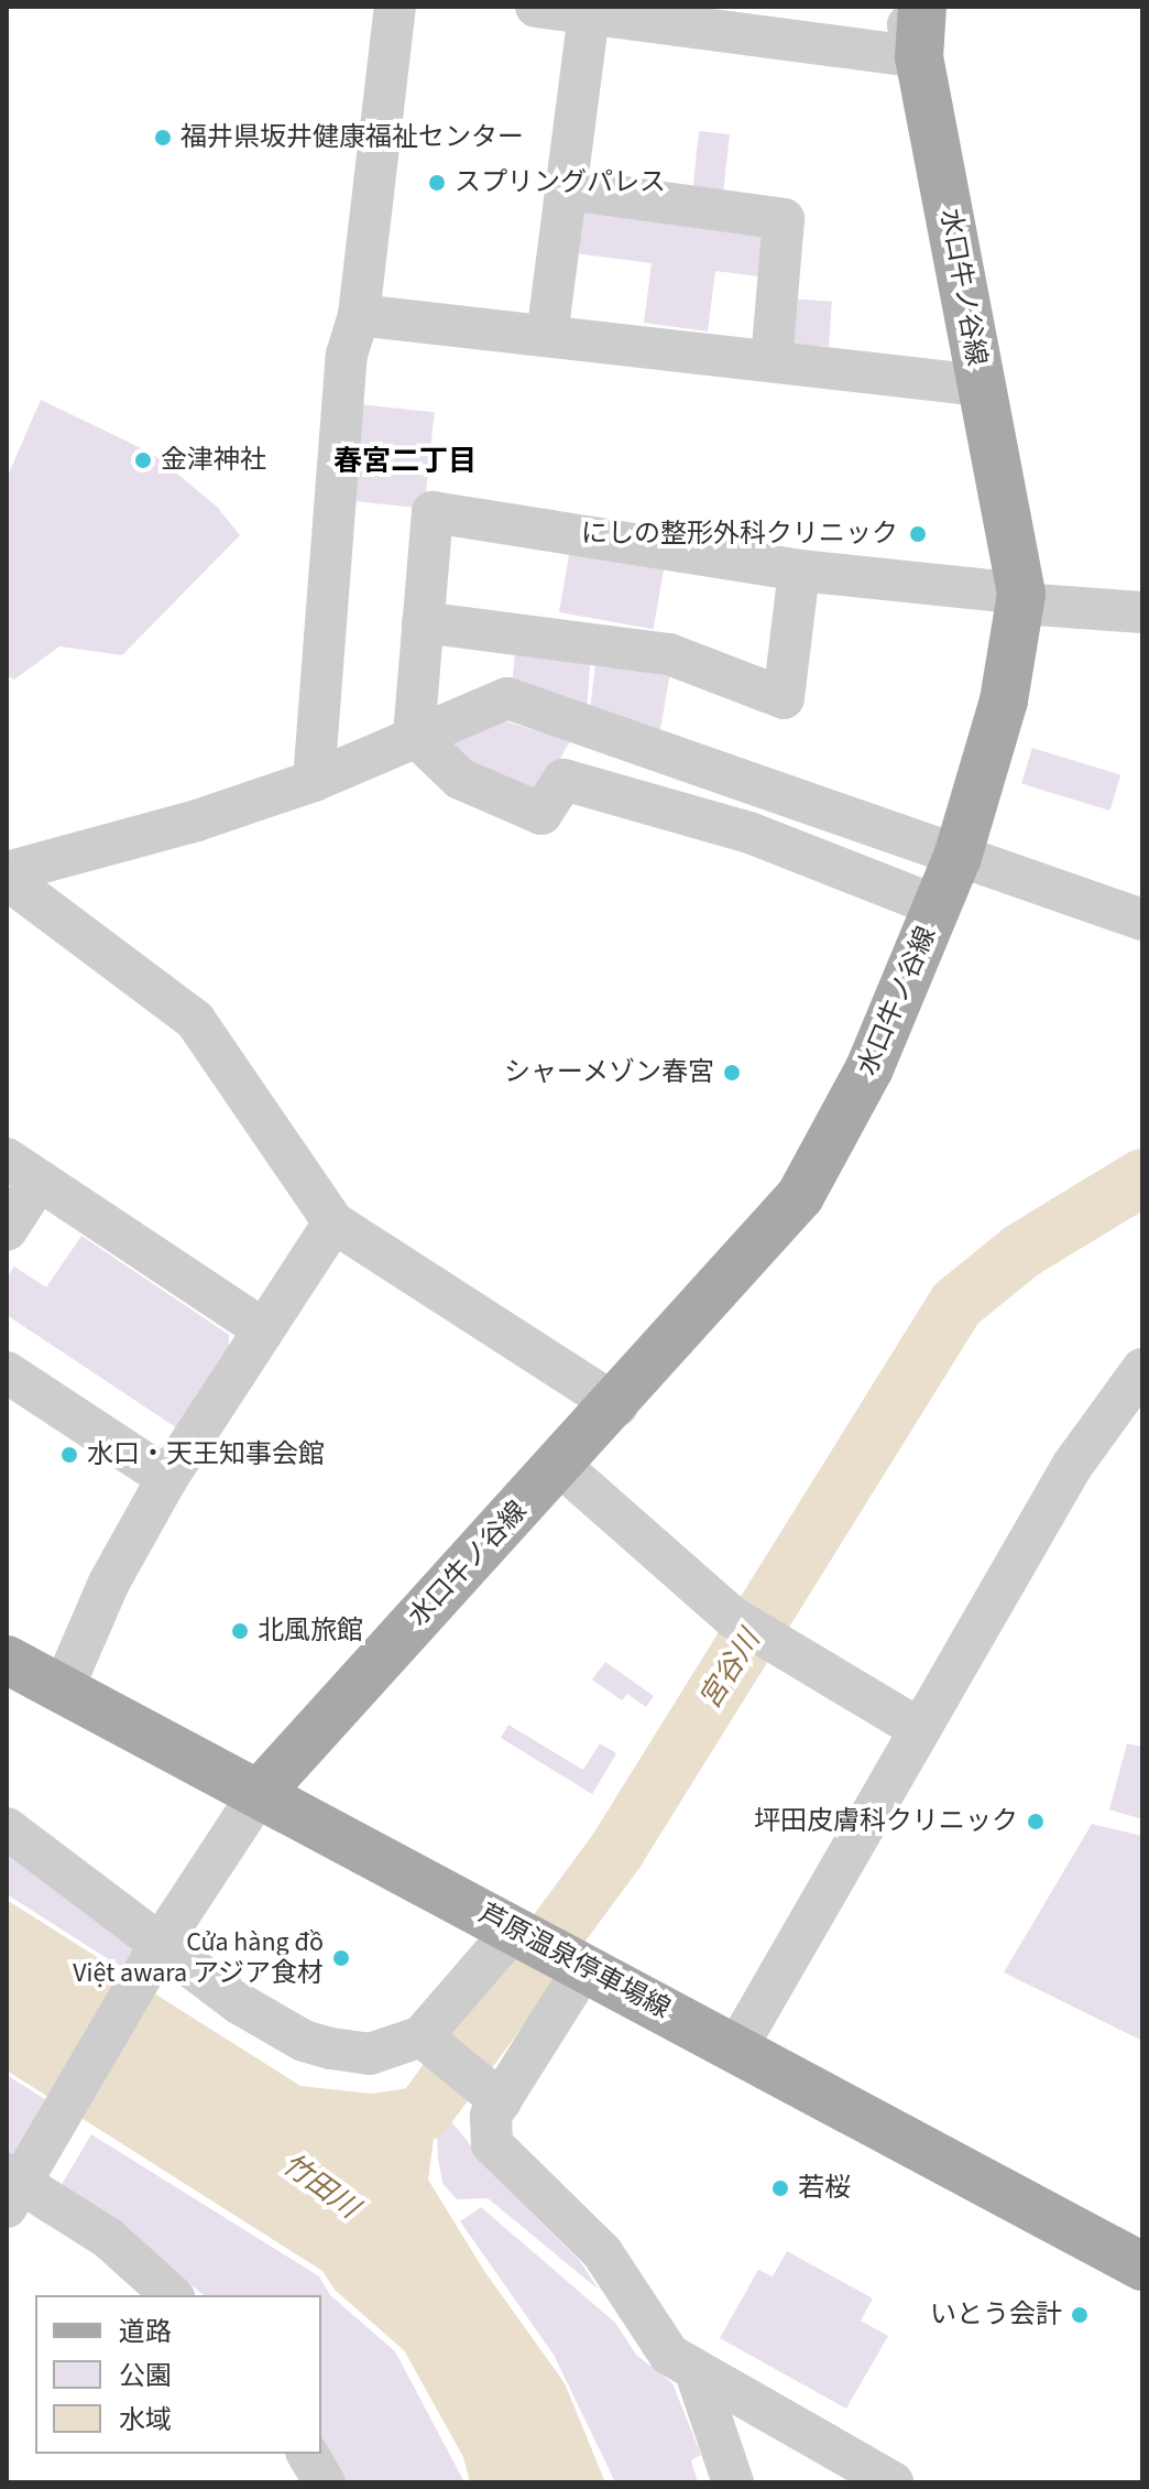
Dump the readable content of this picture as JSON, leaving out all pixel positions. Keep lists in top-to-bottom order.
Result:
{
  "streets": {
    "main road": ["水口牛ノ谷線", "芦原温泉停車場線"]
  },
  "crossings": [
    ["水口牛ノ谷線", "芦原温泉停車場線"]
  ],
  "districts": ["春宮二丁目"],
  "water": ["宮谷川", "竹田川"],
  "places": [
    "福井県坂井健康福祉センター",
    "スプリングパレス",
    "金津神社",
    "にしの整形外科クリニック",
    "シャーメゾン春宮",
    "水口・天王知事会館",
    "北風旅館",
    "坪田皮膚科クリニック",
    "Cửa hàng đồ Việt awara アジア食材",
    "若桜",
    "いとう会計"
  ],
  "legend": ["道路", "公園", "水域"]
}
